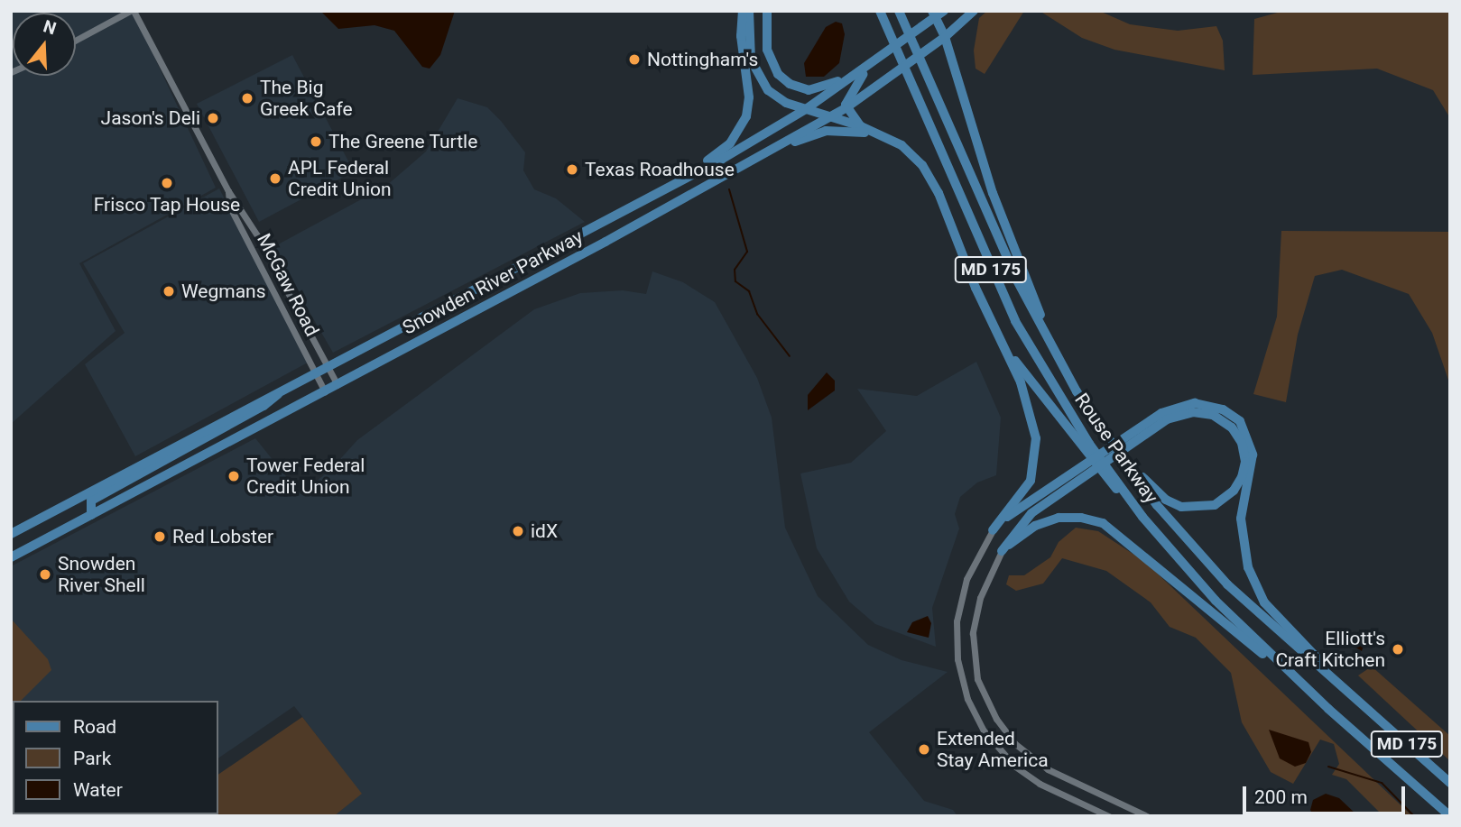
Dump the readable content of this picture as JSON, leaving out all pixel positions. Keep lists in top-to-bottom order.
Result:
{
  "streets": {
    "main road": ["MD 175", "Snowden River Parkway", "Rouse Parkway"],
    "street": ["McGaw Road"]
  },
  "crossings": [
    ["Snowden River Parkway", "McGaw Road"]
  ],
  "places": [
    "Nottingham's",
    "The Big Greek Cafe",
    "Jason's Deli",
    "The Greene Turtle",
    "Texas Roadhouse",
    "APL Federal Credit Union",
    "Frisco Tap House",
    "Wegmans",
    "Tower Federal Credit Union",
    "idX",
    "Red Lobster",
    "Snowden River Shell",
    "Elliott's Craft Kitchen",
    "Extended Stay America"
  ],
  "legend": ["Road", "Park", "Water"],
  "scale_bar": "200 m",
  "north": "top"
}
